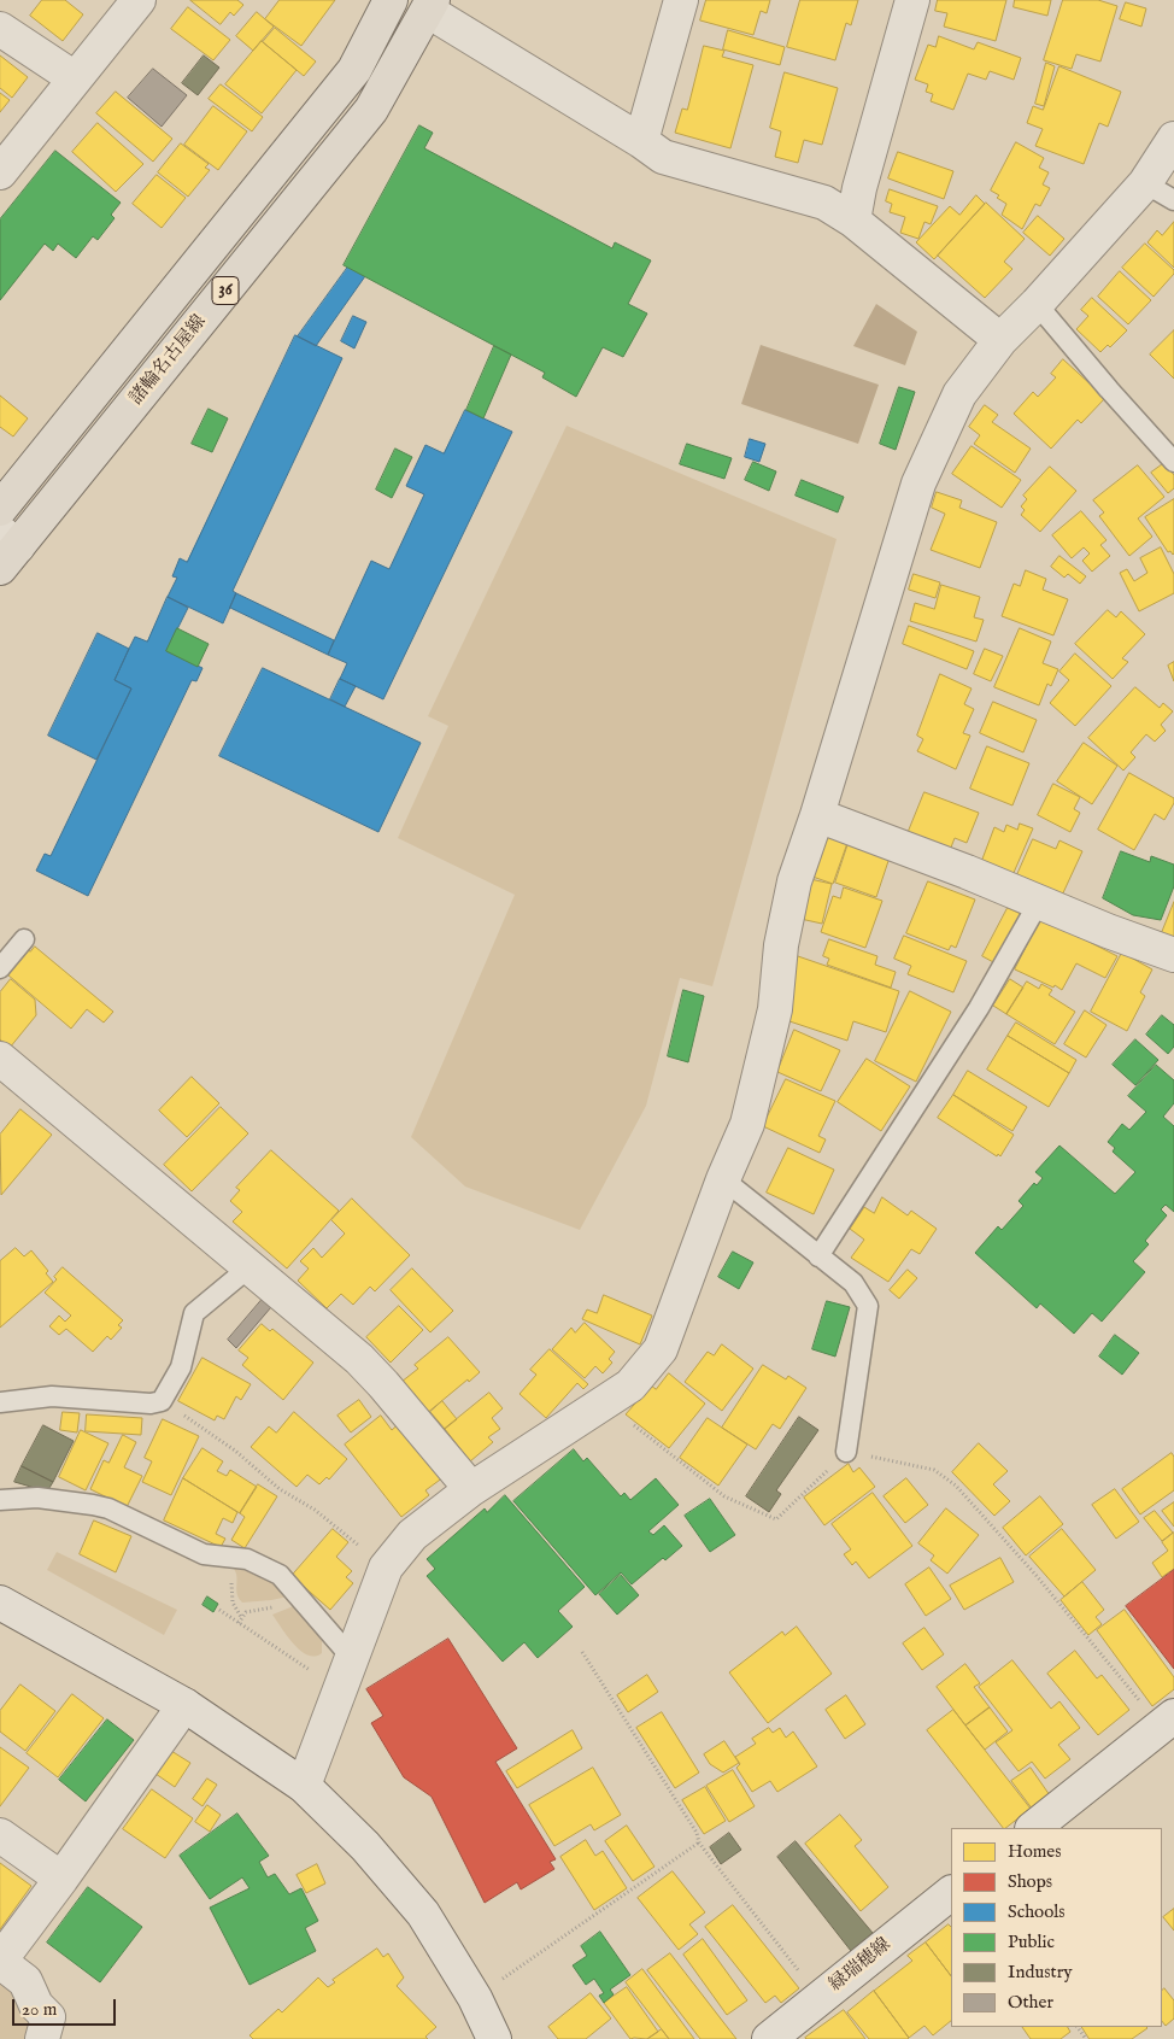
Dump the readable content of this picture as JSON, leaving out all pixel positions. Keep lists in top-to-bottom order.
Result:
{
  "streets": {
    "main road": ["36", "諸輪名古屋線"],
    "street": ["緑瑞穂線"]
  },
  "legend": [
    "Homes",
    "Shops",
    "Schools",
    "Public",
    "Industry",
    "Other"
  ],
  "scale_bar": "20 m"
}
